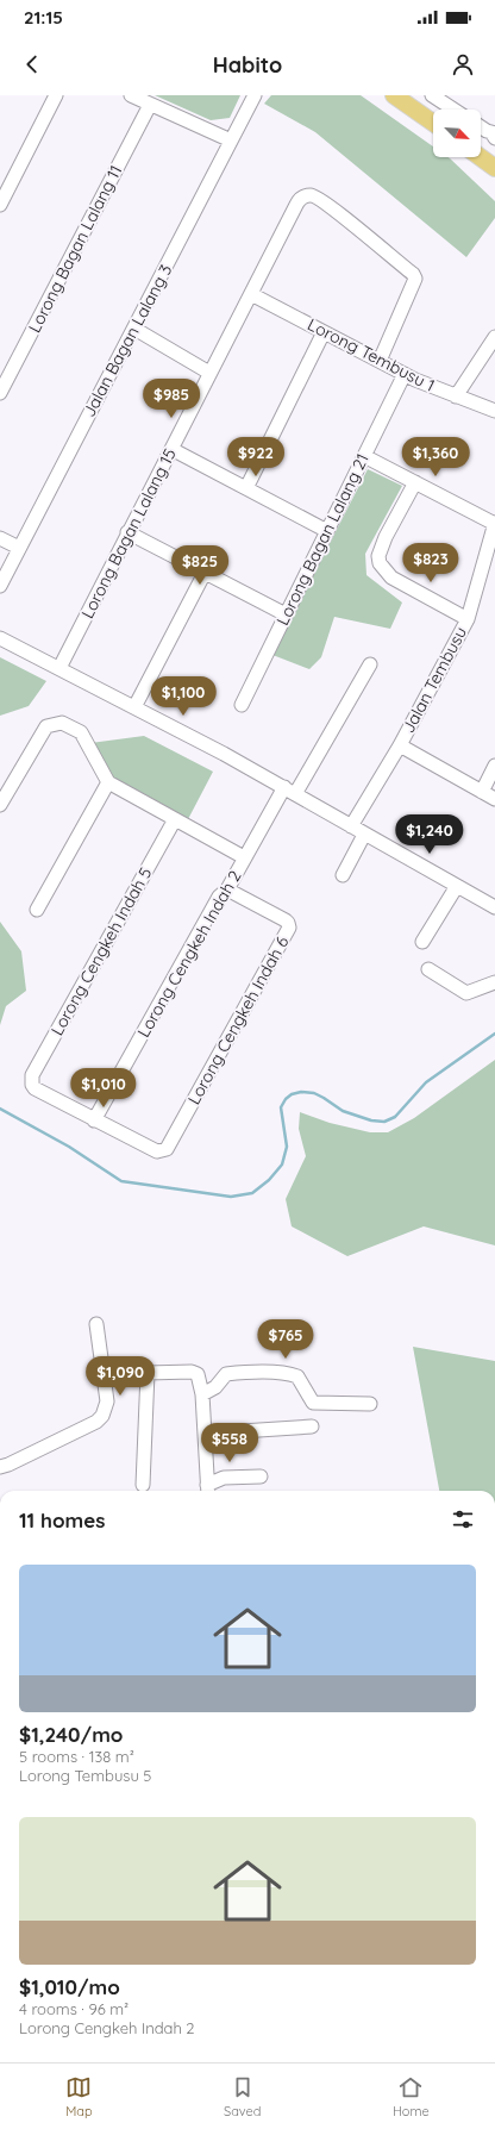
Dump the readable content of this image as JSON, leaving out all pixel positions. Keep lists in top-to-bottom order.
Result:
{
  "streets": {
    "street": [
      "Lorong Bagan Lalang 11",
      "Jalan Bagan Lalang 3",
      "Lorong Tembusu 1",
      "Lorong Bagan Lalang 15",
      "Lorong Bagan Lalang 21",
      "Jalan Tembusu",
      "Lorong Cengkeh Indah 5",
      "Lorong Cengkeh Indah 2",
      "Lorong Cengkeh Indah 6"
    ]
  },
  "crossings": [
    ["Lorong Tembusu 1", "Lorong Bagan Lalang 15"],
    ["Lorong Tembusu 1", "Lorong Bagan Lalang 21"],
    ["Lorong Cengkeh Indah 5", "Lorong Cengkeh Indah 2"],
    ["Lorong Cengkeh Indah 5", "Lorong Cengkeh Indah 6"],
    ["Lorong Cengkeh Indah 2", "Lorong Cengkeh Indah 6"]
  ],
  "north": "bottom right",
  "page": {
    "status": "21:15",
    "header": "Habito",
    "price": [
      "$985",
      "$922",
      "$1,360",
      "$823",
      "$825",
      "$1,100",
      "$1,240",
      "$1,010",
      "$765",
      "$1,090",
      "$558"
    ],
    "heading": "11 homes",
    "list": [
      {
        "name": "$1,240/mo",
        "note": "5 rooms · 138 m² · Lorong Tembusu 5"
      },
      {
        "name": "$1,010/mo",
        "note": "4 rooms · 96 m² · Lorong Cengkeh Indah 2"
      }
    ],
    "tabs": ["Map", "Saved", "Home"]
  }
}
